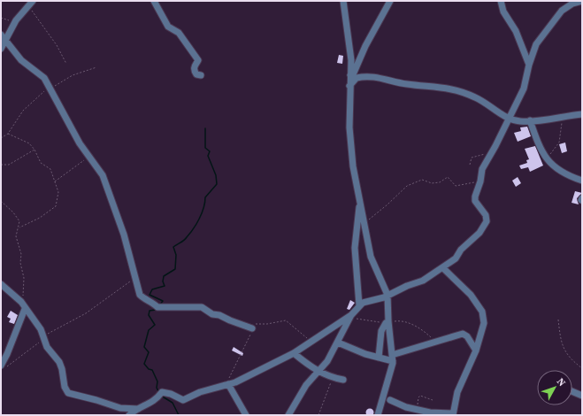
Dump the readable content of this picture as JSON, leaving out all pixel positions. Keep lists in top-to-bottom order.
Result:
{
  "north": "top right"
}
